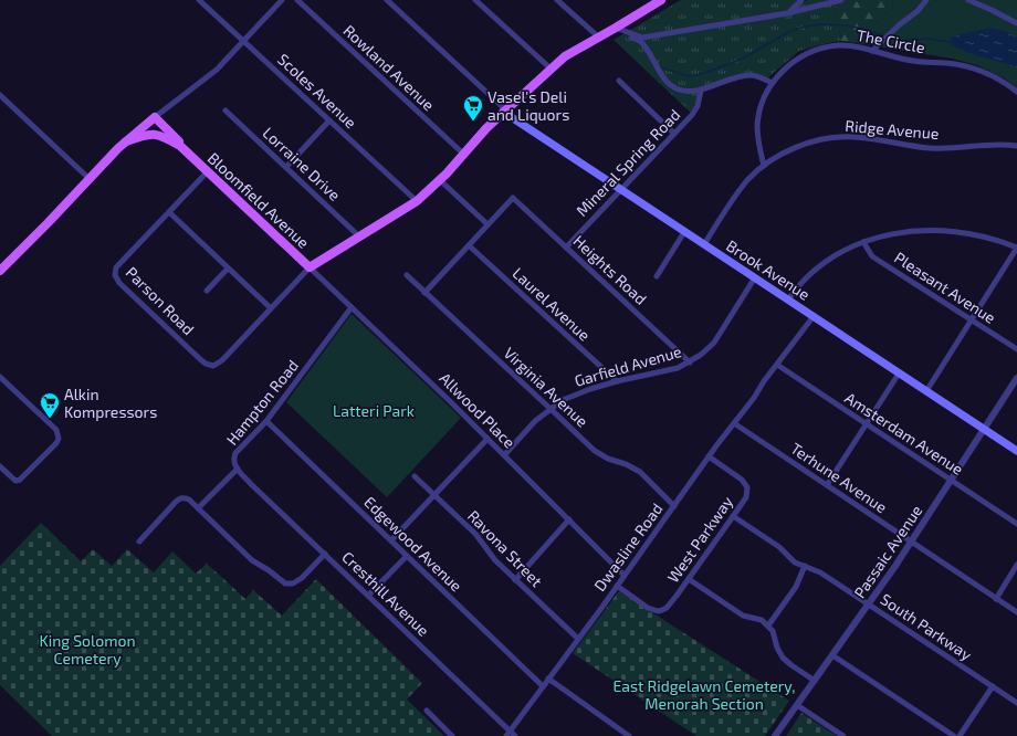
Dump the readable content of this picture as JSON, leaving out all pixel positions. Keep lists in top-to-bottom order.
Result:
{
  "streets": {
    "main road": ["Bloomfield Avenue", "Brook Avenue"],
    "street": [
      "The Circle",
      "Rowland Avenue",
      "Scoles Avenue",
      "Ridge Avenue",
      "Mineral Spring Road",
      "Lorraine Drive",
      "Heights Road",
      "Pleasant Avenue",
      "Parson Road",
      "Laurel Avenue",
      "Garfield Avenue",
      "Virginia Avenue",
      "Hampton Road",
      "Allwood Place",
      "Amsterdam Avenue",
      "Terhune Avenue",
      "West Parkway",
      "Edgewood Avenue",
      "Dwasline Road",
      "Ravona Street",
      "Passaic Avenue",
      "Cresthill Avenue",
      "South Parkway"
    ]
  },
  "crossings": [
    ["The Circle", "Ridge Avenue"],
    ["Rowland Avenue", "Bloomfield Avenue"],
    ["Scoles Avenue", "Bloomfield Avenue"],
    ["Ridge Avenue", "Brook Avenue"],
    ["Mineral Spring Road", "Heights Road"],
    ["Mineral Spring Road", "Brook Avenue"],
    ["Lorraine Drive", "Bloomfield Avenue"],
    ["Bloomfield Avenue", "Brook Avenue"],
    ["Bloomfield Avenue", "Parson Road"],
    ["Bloomfield Avenue", "Allwood Place"],
    ["Heights Road", "Garfield Avenue"],
    ["Brook Avenue", "Garfield Avenue"],
    ["Brook Avenue", "Dwasline Road"],
    ["Brook Avenue", "Passaic Avenue"],
    ["Parson Road", "Allwood Place"],
    ["Laurel Avenue", "Garfield Avenue"],
    ["Garfield Avenue", "Virginia Avenue"],
    ["Garfield Avenue", "Allwood Place"],
    ["Virginia Avenue", "Dwasline Road"],
    ["Hampton Road", "Allwood Place"],
    ["Hampton Road", "Edgewood Avenue"],
    ["Hampton Road", "Cresthill Avenue"],
    ["Allwood Place", "Dwasline Road"],
    ["Amsterdam Avenue", "Dwasline Road"],
    ["Amsterdam Avenue", "Passaic Avenue"],
    ["Terhune Avenue", "Dwasline Road"],
    ["Terhune Avenue", "Passaic Avenue"],
    ["West Parkway", "Dwasline Road"],
    ["West Parkway", "South Parkway"],
    ["Edgewood Avenue", "Dwasline Road"],
    ["Dwasline Road", "Ravona Street"],
    ["Dwasline Road", "Cresthill Avenue"],
    ["Passaic Avenue", "South Parkway"]
  ],
  "parks": ["Latteri Park", "King Solomon Cemetery", "East Ridgelawn Cemetery, Menorah Section"],
  "places": {
    "supermarket": ["Vasel's Deli and Liquors", "Alkin Kompressors"]
  }
}
